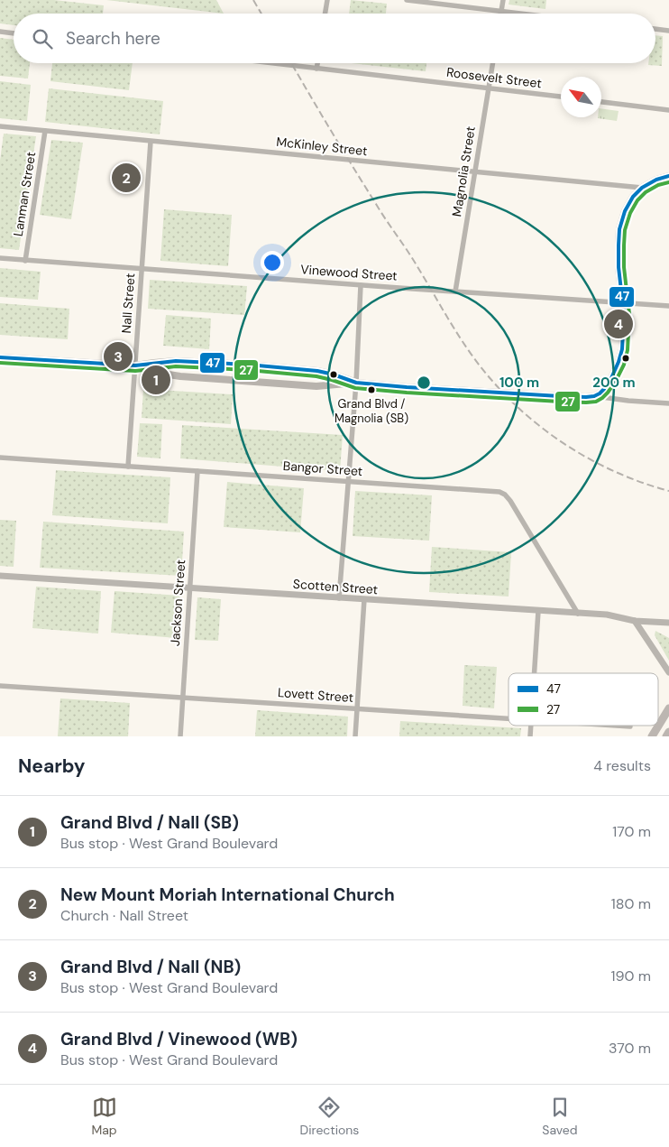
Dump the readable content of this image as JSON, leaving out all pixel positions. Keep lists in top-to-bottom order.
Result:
{
  "streets": {
    "street": [
      "Roosevelt Street",
      "McKinley Street",
      "Magnolia Street",
      "Lanman Street",
      "Vinewood Street",
      "Nall Street",
      "Bangor Street",
      "Scotten Street",
      "Jackson Street",
      "Lovett Street"
    ]
  },
  "crossings": [
    ["Roosevelt Street", "Magnolia Street"],
    ["McKinley Street", "Magnolia Street"],
    ["McKinley Street", "Lanman Street"],
    ["McKinley Street", "Nall Street"],
    ["Magnolia Street", "Vinewood Street"],
    ["Lanman Street", "Vinewood Street"],
    ["Vinewood Street", "Nall Street"],
    ["Nall Street", "Bangor Street"],
    ["Bangor Street", "Scotten Street"],
    ["Bangor Street", "Jackson Street"],
    ["Scotten Street", "Jackson Street"],
    ["Jackson Street", "Lovett Street"]
  ],
  "places": ["Grand Blvd / Magnolia (SB)"],
  "lines": ["transit line 47", "transit line 27"],
  "legend": ["47", "27"],
  "north": "top left",
  "page": {
    "search": "Search here",
    "pins": [
      "2",
      "4",
      "3",
      "1"
    ],
    "heading": ["Nearby", "4 results"],
    "list": [
      {
        "mark": "1",
        "name": "Grand Blvd / Nall (SB)",
        "note": "Bus stop · West Grand Boulevard",
        "value": "170 m"
      },
      {
        "mark": "2",
        "name": "New Mount Moriah International Church",
        "note": "Church · Nall Street",
        "value": "180 m"
      },
      {
        "mark": "3",
        "name": "Grand Blvd / Nall (NB)",
        "note": "Bus stop · West Grand Boulevard",
        "value": "190 m"
      },
      {
        "mark": "4",
        "name": "Grand Blvd / Vinewood (WB)",
        "note": "Bus stop · West Grand Boulevard",
        "value": "370 m"
      }
    ],
    "nav": ["Map", "Directions", "Saved"]
  },
  "rings": ["100 m", "200 m"]
}
